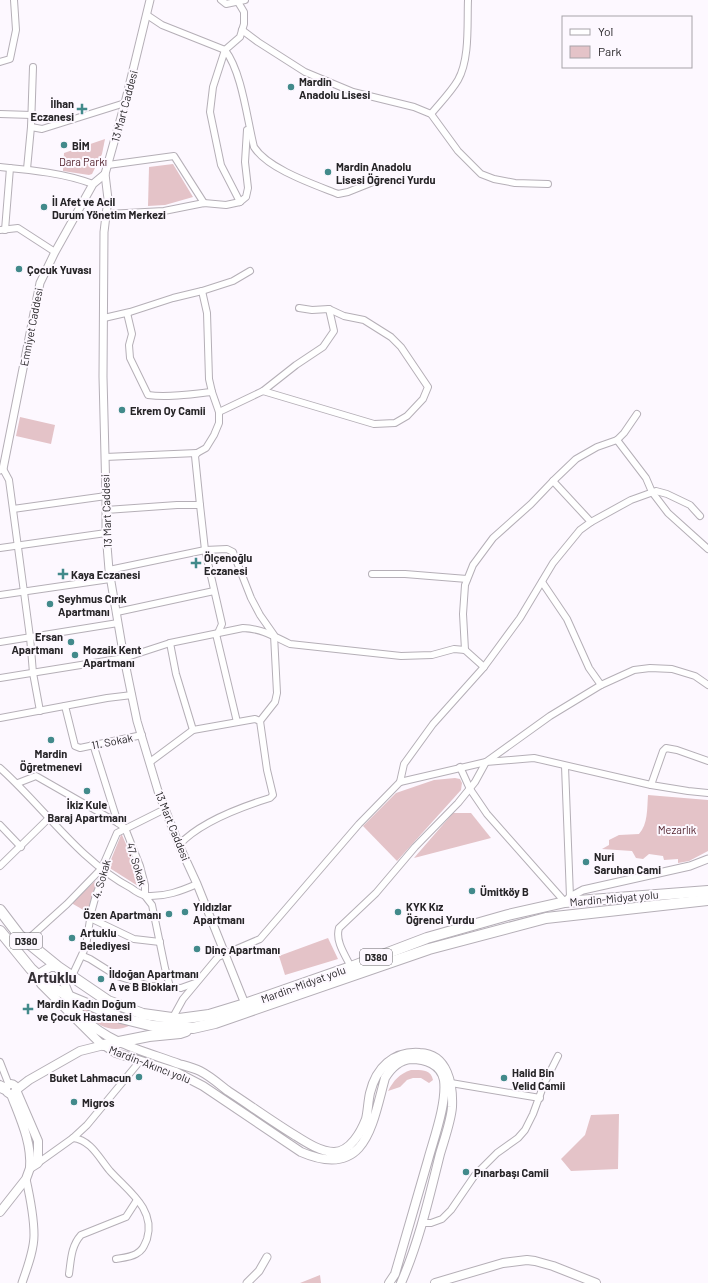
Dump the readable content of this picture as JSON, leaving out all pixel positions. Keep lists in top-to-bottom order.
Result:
{
  "streets": {
    "highway": ["Mardin-Midyat yolu", "D380"],
    "main road": ["Mardin-Akıncı yolu"],
    "street": [
      "13 Mart Caddesi",
      "Emniyet Caddesi",
      "11. Sokak",
      "47. Sokak",
      "4. Sokak"
    ]
  },
  "crossings": [
    ["13 Mart Caddesi", "Emniyet Caddesi"],
    ["13 Mart Caddesi", "11. Sokak"],
    ["13 Mart Caddesi", "4. Sokak"],
    ["13 Mart Caddesi", "Mardin-Midyat yolu"],
    ["47. Sokak", "4. Sokak"],
    ["4. Sokak", "Mardin-Midyat yolu"],
    ["Mardin-Midyat yolu", "Mardin-Akıncı yolu"]
  ],
  "districts": ["Artuklu"],
  "parks": ["Dara Parkı", "Mezarlık"],
  "places": {
    "other": [
      "Mardin Anadolu Lisesi",
      "BİM",
      "Mardin Anadolu Lisesi Öğrenci Yurdu",
      "İl Afet ve Acil Durum Yönetim Merkezi",
      "Çocuk Yuvası",
      "Ekrem Oy Camii",
      "Seyhmus Cırık Apartmanı",
      "Ersan Apartmanı",
      "Mozaik Kent Apartmanı",
      "Mardin Öğretmenevi",
      "İkiz Kule Baraj Apartmanı",
      "Nuri Saruhan Cami",
      "Ümitköy B",
      "Yıldızlar Apartmanı",
      "KYK Kız Öğrenci Yurdu",
      "Özen Apartmanı",
      "Artuklu Belediyesi",
      "Dinç Apartmanı",
      "İldoğan Apartmanı A ve B Blokları",
      "Buket Lahmacun",
      "Halid Bin Velid Camii",
      "Migros",
      "Pınarbaşı Camii"
    ],
    "health": [
      "İlhan Eczanesi",
      "Ölçenoğlu Eczanesi",
      "Kaya Eczanesi",
      "Mardin Kadın Doğum ve Çocuk Hastanesi"
    ]
  },
  "legend": ["Yol", "Park"]
}
